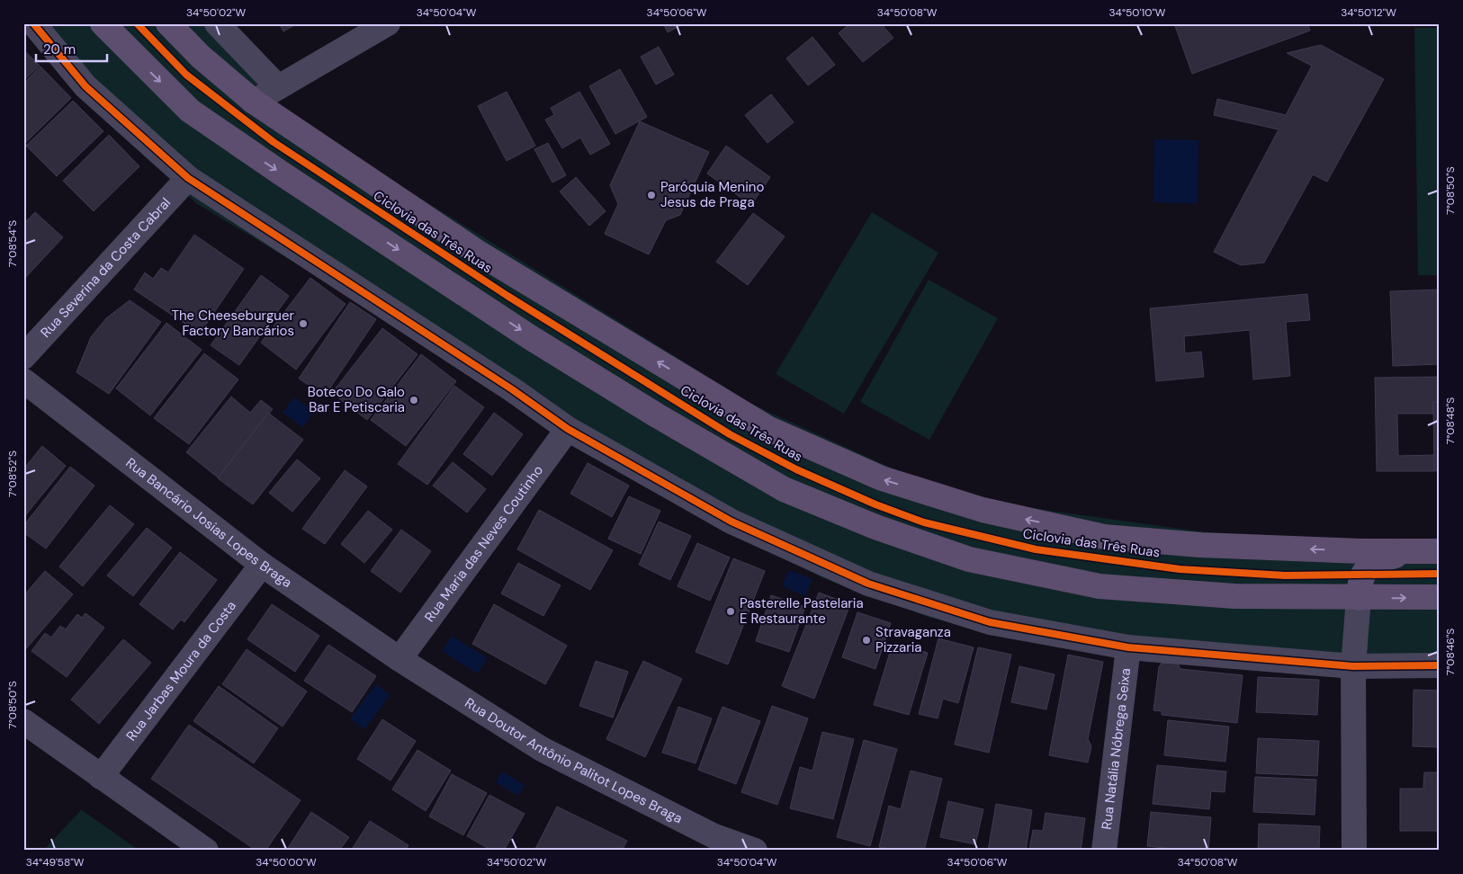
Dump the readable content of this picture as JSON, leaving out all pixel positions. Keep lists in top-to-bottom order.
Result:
{
  "streets": {
    "street": [
      "Rua Severina da Costa Cabral",
      "Rua Bancário Josias Lopes Braga",
      "Rua Maria das Neves Coutinho",
      "Rua Jarbas Moura da Costa",
      "Rua Natália Nóbrega Seixa",
      "Rua Doutor Antônio Palitot Lopes Braga"
    ],
    "cycle path": ["Ciclovia das Três Ruas"]
  },
  "crossings": [
    ["Rua Bancário Josias Lopes Braga", "Rua Maria das Neves Coutinho"],
    ["Rua Bancário Josias Lopes Braga", "Rua Jarbas Moura da Costa"],
    ["Rua Bancário Josias Lopes Braga", "Rua Doutor Antônio Palitot Lopes Braga"],
    ["Rua Maria das Neves Coutinho", "Rua Doutor Antônio Palitot Lopes Braga"]
  ],
  "places": [
    "Paróquia Menino Jesus de Praga",
    "The Cheeseburguer Factory Bancários",
    "Boteco Do Galo Bar E Petiscaria",
    "Pasterelle Pastelaria E Restaurante",
    "Stravaganza Pizzaria"
  ],
  "scale_bar": "20 m",
  "coordinates": [
    "34°50'02\"W",
    "34°50'04\"W",
    "34°50'06\"W",
    "34°50'08\"W",
    "34°50'10\"W",
    "34°50'12\"W",
    "7°08'50\"S",
    "7°08'54\"S",
    "7°08'48\"S",
    "7°08'52\"S",
    "7°08'46\"S",
    "34°49'58\"W",
    "34°50'00\"W"
  ]
}
